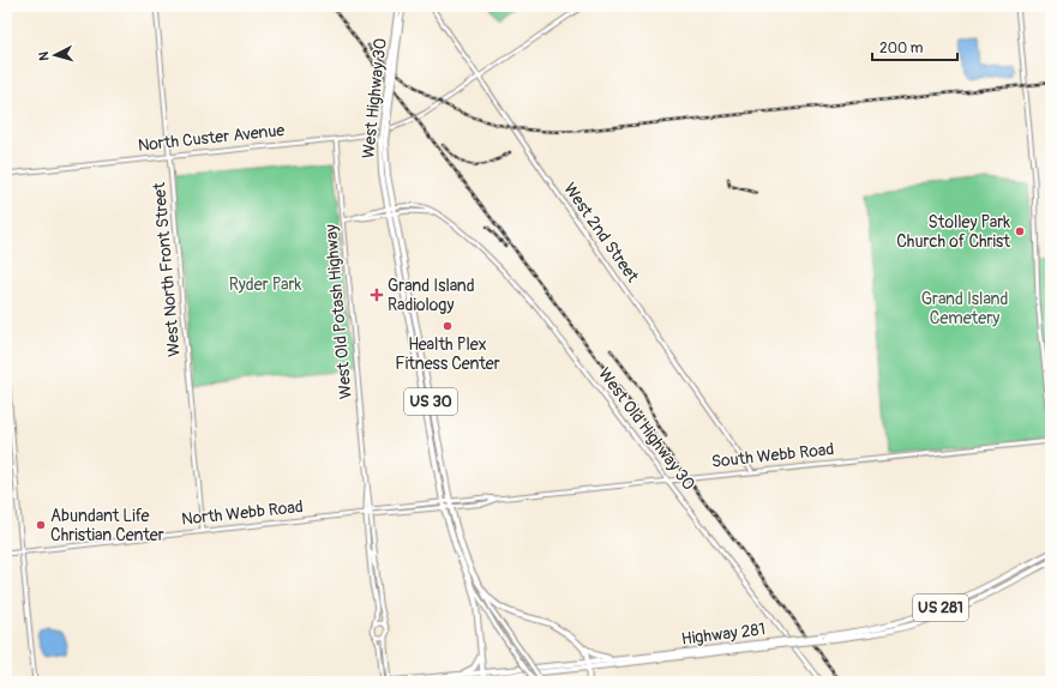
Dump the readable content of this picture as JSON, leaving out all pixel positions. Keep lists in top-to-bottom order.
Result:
{
  "streets": {
    "highway": [
      "West Highway 30",
      "US 30",
      "US 281",
      "Highway 281"
    ],
    "street": [
      "North Custer Avenue",
      "West 2nd Street",
      "West North Front Street",
      "West Old Potash Highway",
      "West Old Highway 30",
      "South Webb Road",
      "North Webb Road"
    ]
  },
  "crossings": [
    ["West Highway 30", "West Old Highway 30"],
    ["West Highway 30", "South Webb Road"],
    ["North Custer Avenue", "West 2nd Street"],
    ["North Custer Avenue", "West North Front Street"],
    ["North Custer Avenue", "West Old Potash Highway"],
    ["West 2nd Street", "South Webb Road"],
    ["West North Front Street", "North Webb Road"],
    ["West Old Potash Highway", "West Old Highway 30"],
    ["West Old Potash Highway", "South Webb Road"],
    ["West Old Potash Highway", "North Webb Road"],
    ["West Old Highway 30", "South Webb Road"]
  ],
  "parks": ["Ryder Park", "Grand Island Cemetery"],
  "places": {
    "other": ["Stolley Park Church of Christ", "Health Plex Fitness Center", "Abundant Life Christian Center"],
    "health": ["Grand Island Radiology"]
  },
  "scale_bar": "200 m",
  "north": "left"
}
